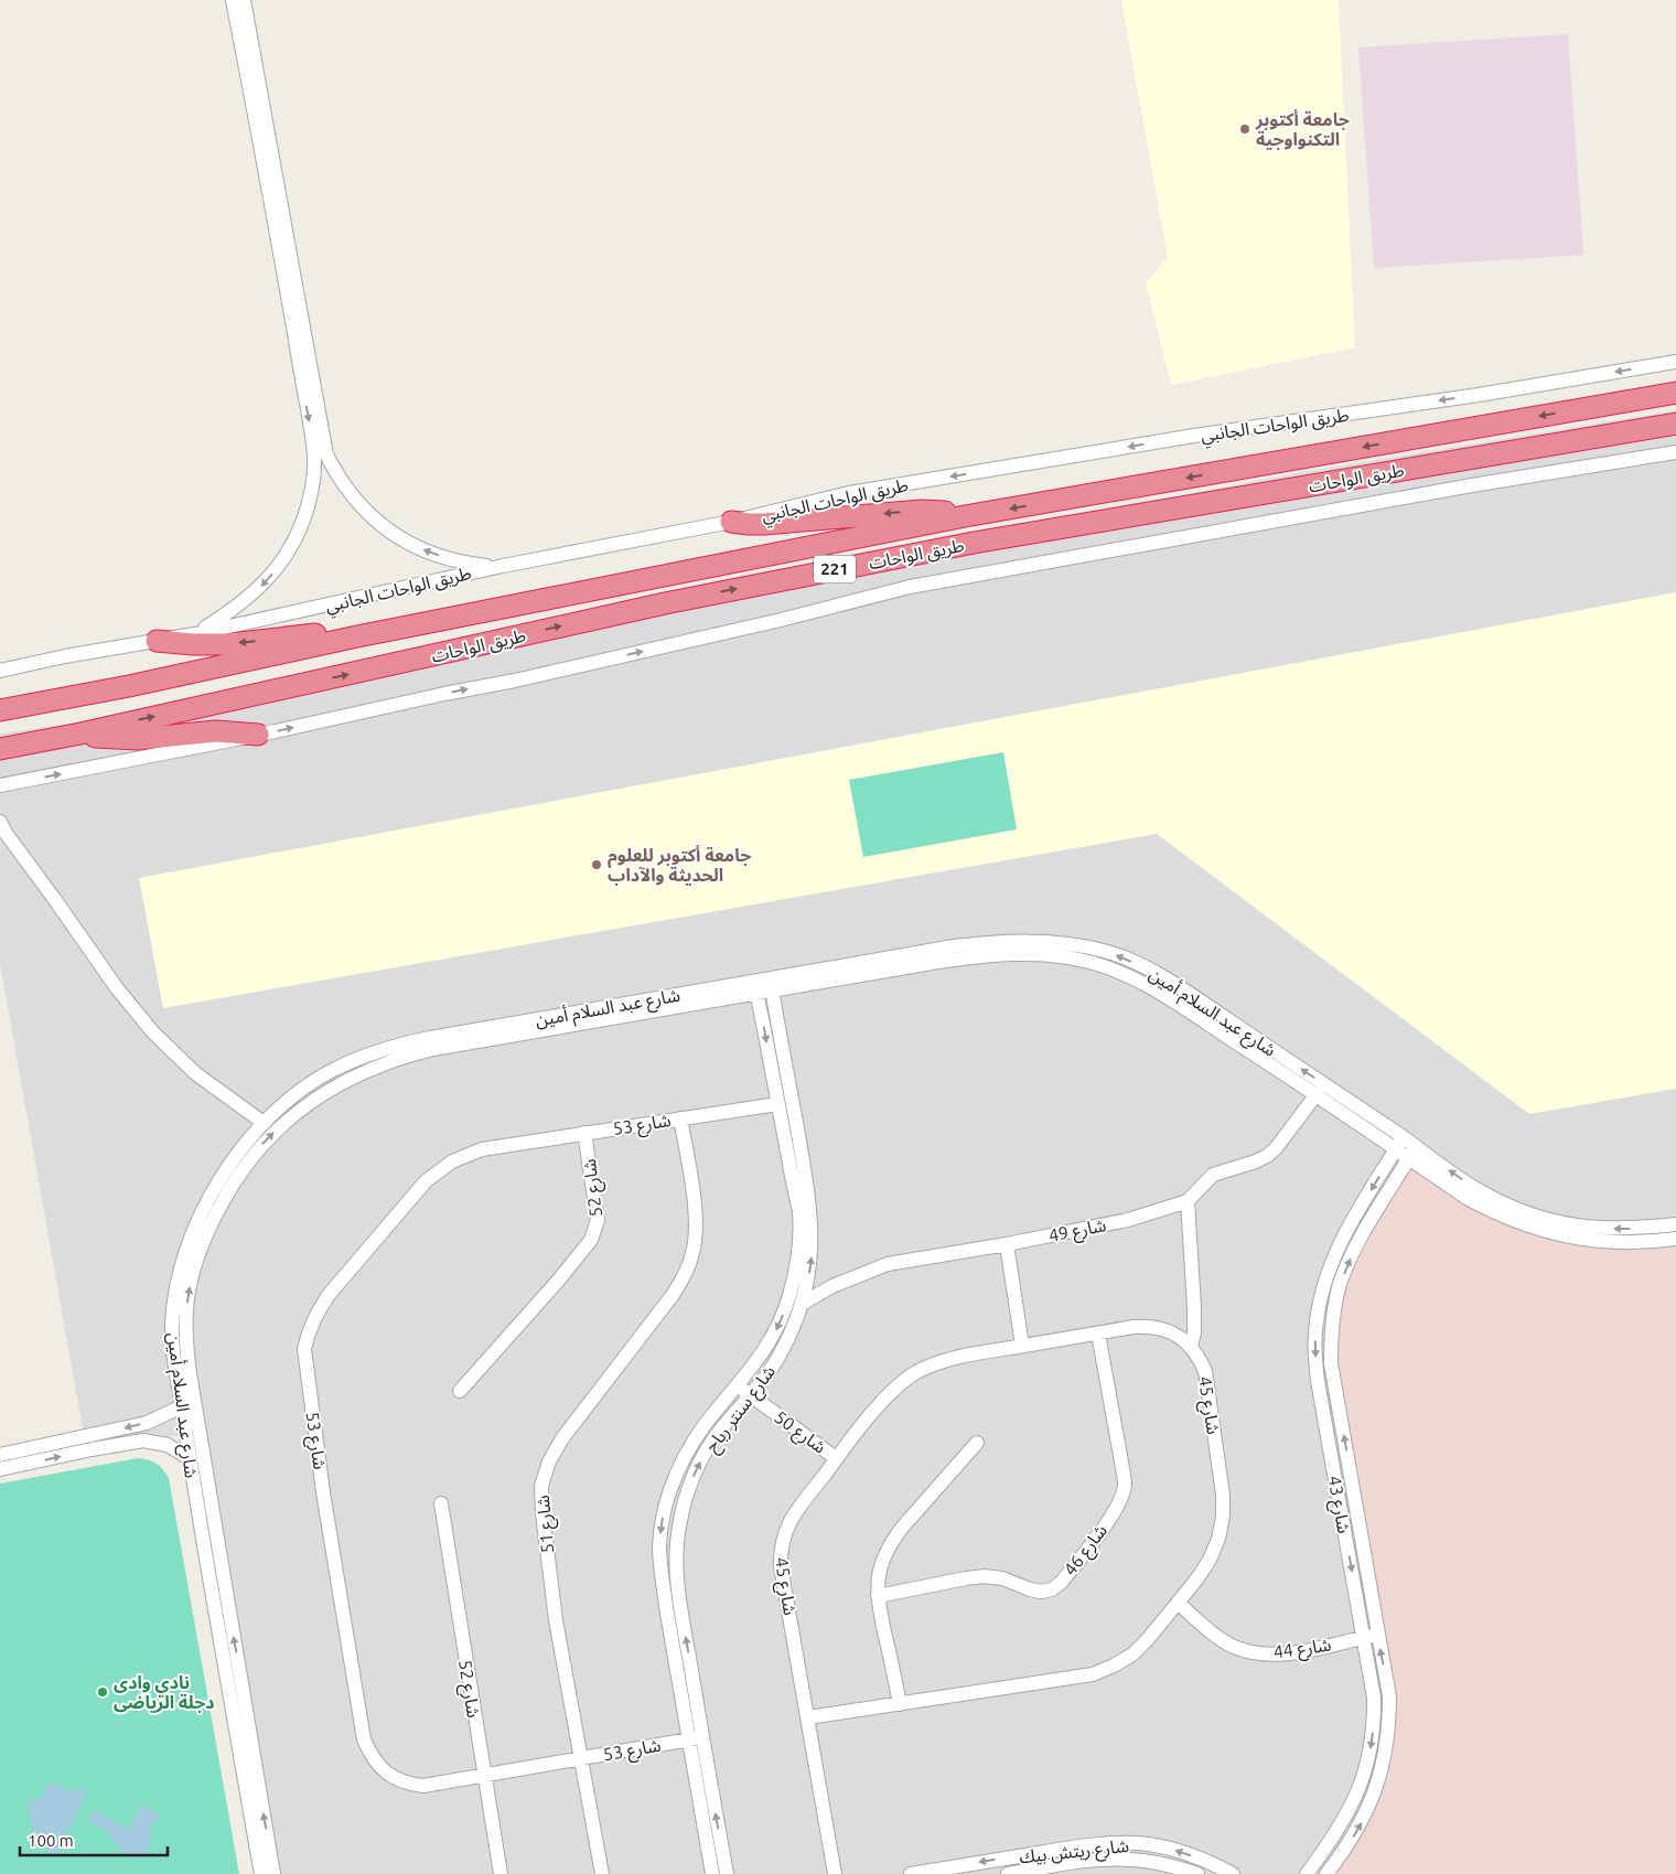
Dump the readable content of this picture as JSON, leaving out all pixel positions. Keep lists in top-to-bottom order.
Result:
{
  "streets": {
    "highway": ["طريق الواحات", "221"],
    "street": [
      "طريق الواحات الجانبي",
      "شارع عبد السلام أمين",
      "شارع 53",
      "شارع 52",
      "شارع 49",
      "شارع 45",
      "شارع سنتر رباح",
      "شارع 50",
      "شارع 43",
      "شارع 51",
      "شارع 46",
      "شارع 44",
      "شارع ريتش بيك"
    ]
  },
  "crossings": [
    ["شارع عبد السلام أمين", "شارع 49"],
    ["شارع عبد السلام أمين", "شارع سنتر رباح"],
    ["شارع عبد السلام أمين", "شارع 43"],
    ["شارع 53", "شارع 52"],
    ["شارع 53", "شارع سنتر رباح"],
    ["شارع 53", "شارع 51"],
    ["شارع 49", "شارع سنتر رباح"],
    ["شارع 45", "شارع 50"],
    ["شارع 45", "شارع 46"],
    ["شارع 45", "شارع 44"],
    ["شارع سنتر رباح", "شارع 50"],
    ["شارع 43", "شارع 44"]
  ],
  "places": ["جامعة أكتوبر التكنواوجية", "جامعة أكتوبر للعلوم الحديثة والآداب", "نادي وادى دجلة الرياضى"],
  "scale_bar": "100 m"
}
